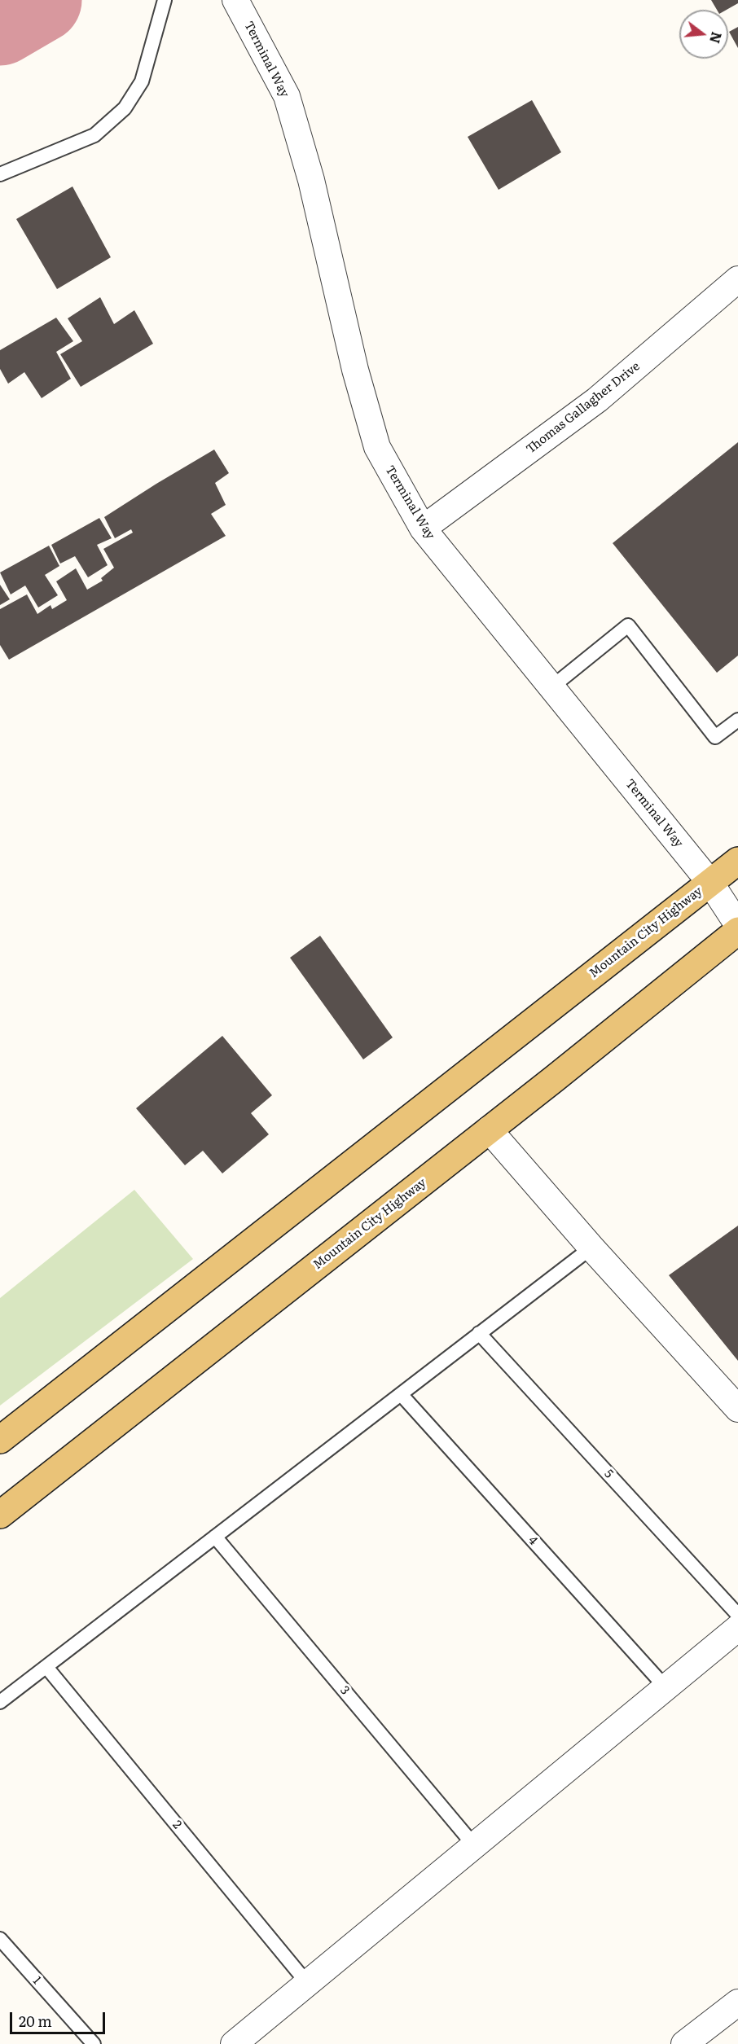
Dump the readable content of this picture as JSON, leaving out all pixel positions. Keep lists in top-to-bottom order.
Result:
{
  "streets": {
    "main road": ["Mountain City Highway"],
    "street": ["Terminal Way", "Thomas Gallagher Drive"],
    "lane": [
      "5",
      "4",
      "3",
      "2",
      "1"
    ]
  },
  "crossings": [
    ["Terminal Way", "Thomas Gallagher Drive"],
    ["Terminal Way", "Mountain City Highway"]
  ],
  "scale_bar": "20 m",
  "north": "right"
}
